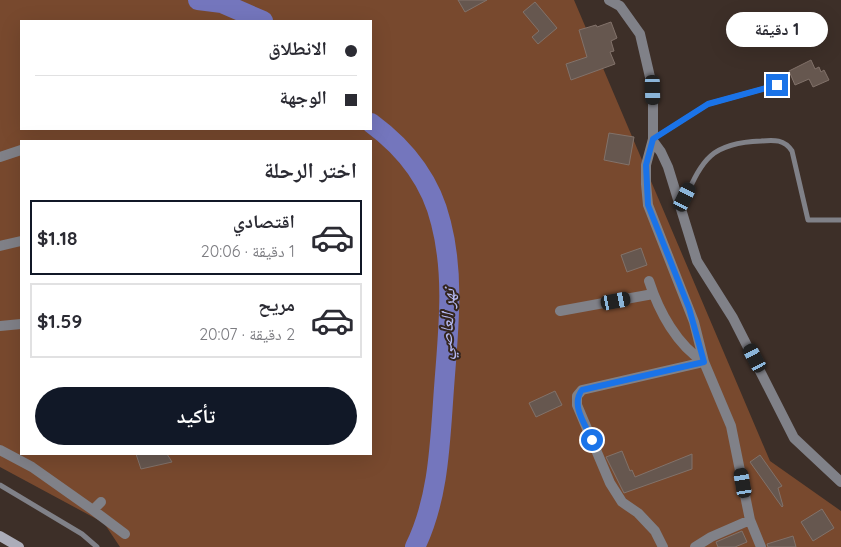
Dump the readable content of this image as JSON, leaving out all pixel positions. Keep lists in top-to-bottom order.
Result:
{
  "water": ["نهر العاصي"],
  "page": {
    "bubble": "1 دقيقة",
    "banner": ["الانطلاق", "الوجهة"],
    "heading": "اختر الرحلة",
    "list": [
      {
        "name": "اقتصادي",
        "note": "1 دقيقة · 20:06",
        "value": "$1.18"
      },
      {
        "name": "مريح",
        "note": "2 دقيقة · 20:07",
        "value": "$1.59"
      }
    ],
    "buttons": "تأكيد"
  }
}
